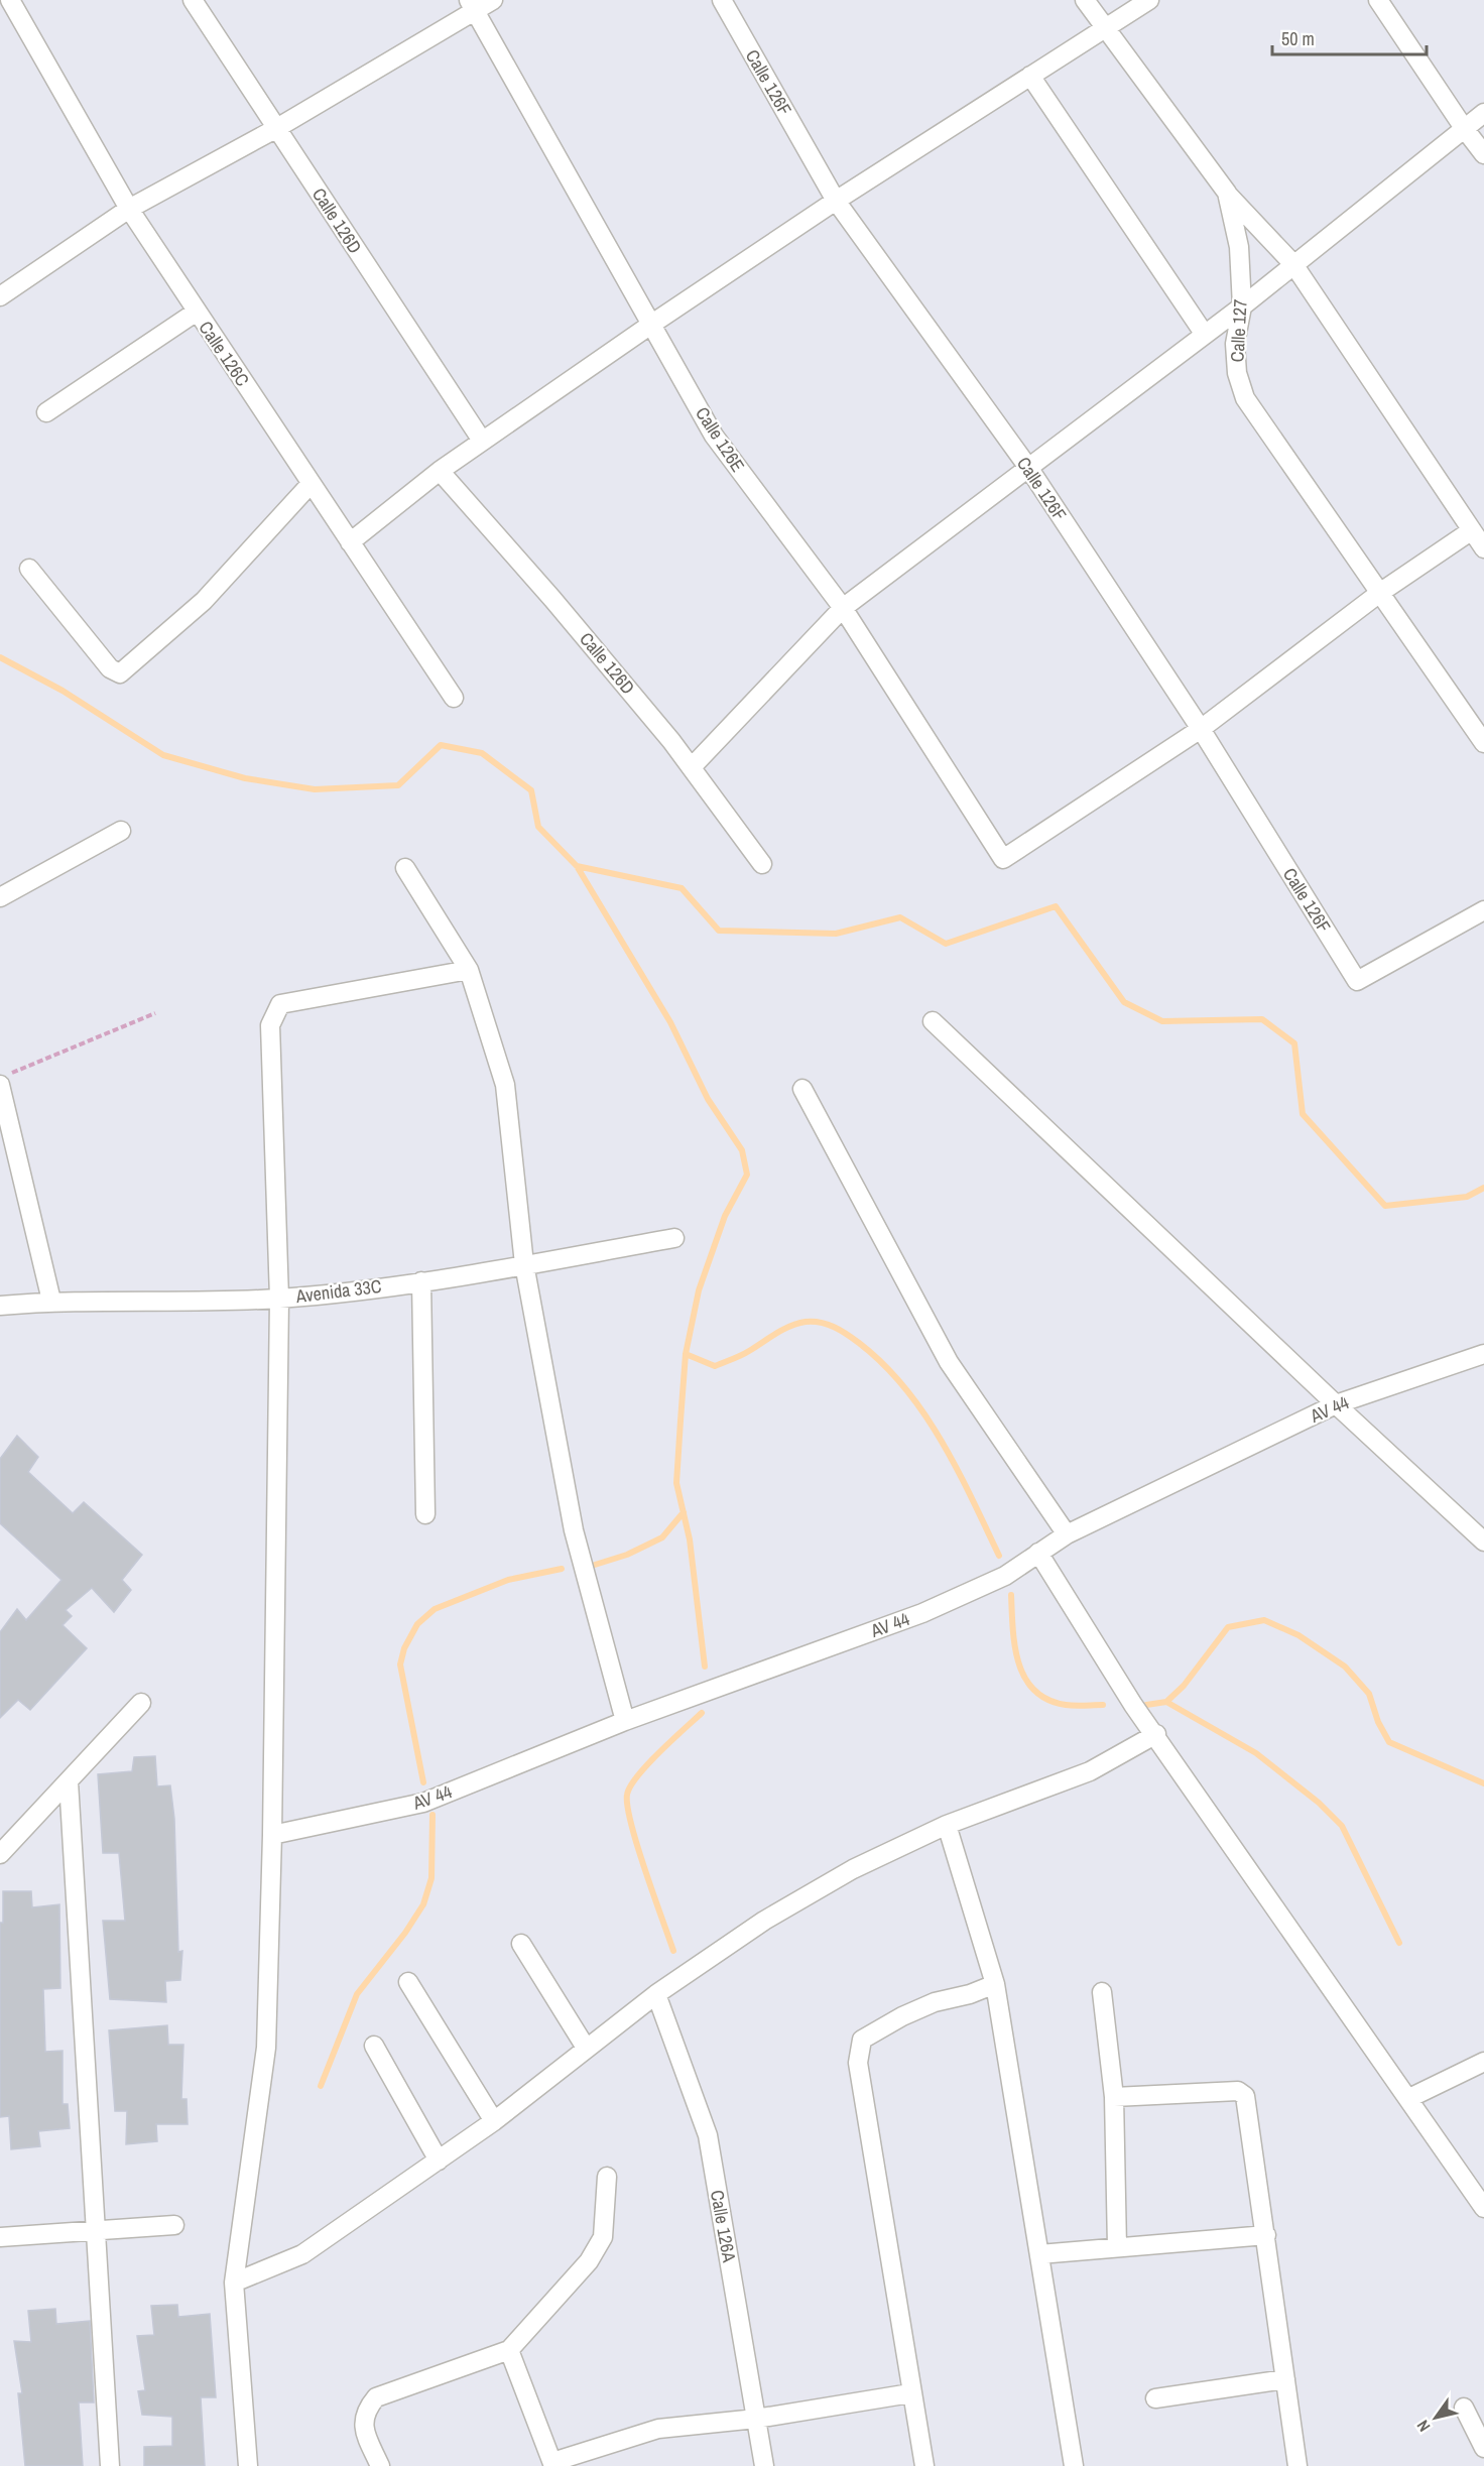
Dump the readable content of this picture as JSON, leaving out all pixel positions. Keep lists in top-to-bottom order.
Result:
{
  "streets": {
    "street": [
      "Calle 126F",
      "Calle 126D",
      "Calle 127",
      "Calle 126C",
      "Calle 126E",
      "Avenida 33C",
      "AV 44",
      "Calle 126A"
    ]
  },
  "crossings": [
    ["Calle 126F", "Calle 126E"]
  ],
  "scale_bar": "50 m",
  "north": "bottom left"
}
